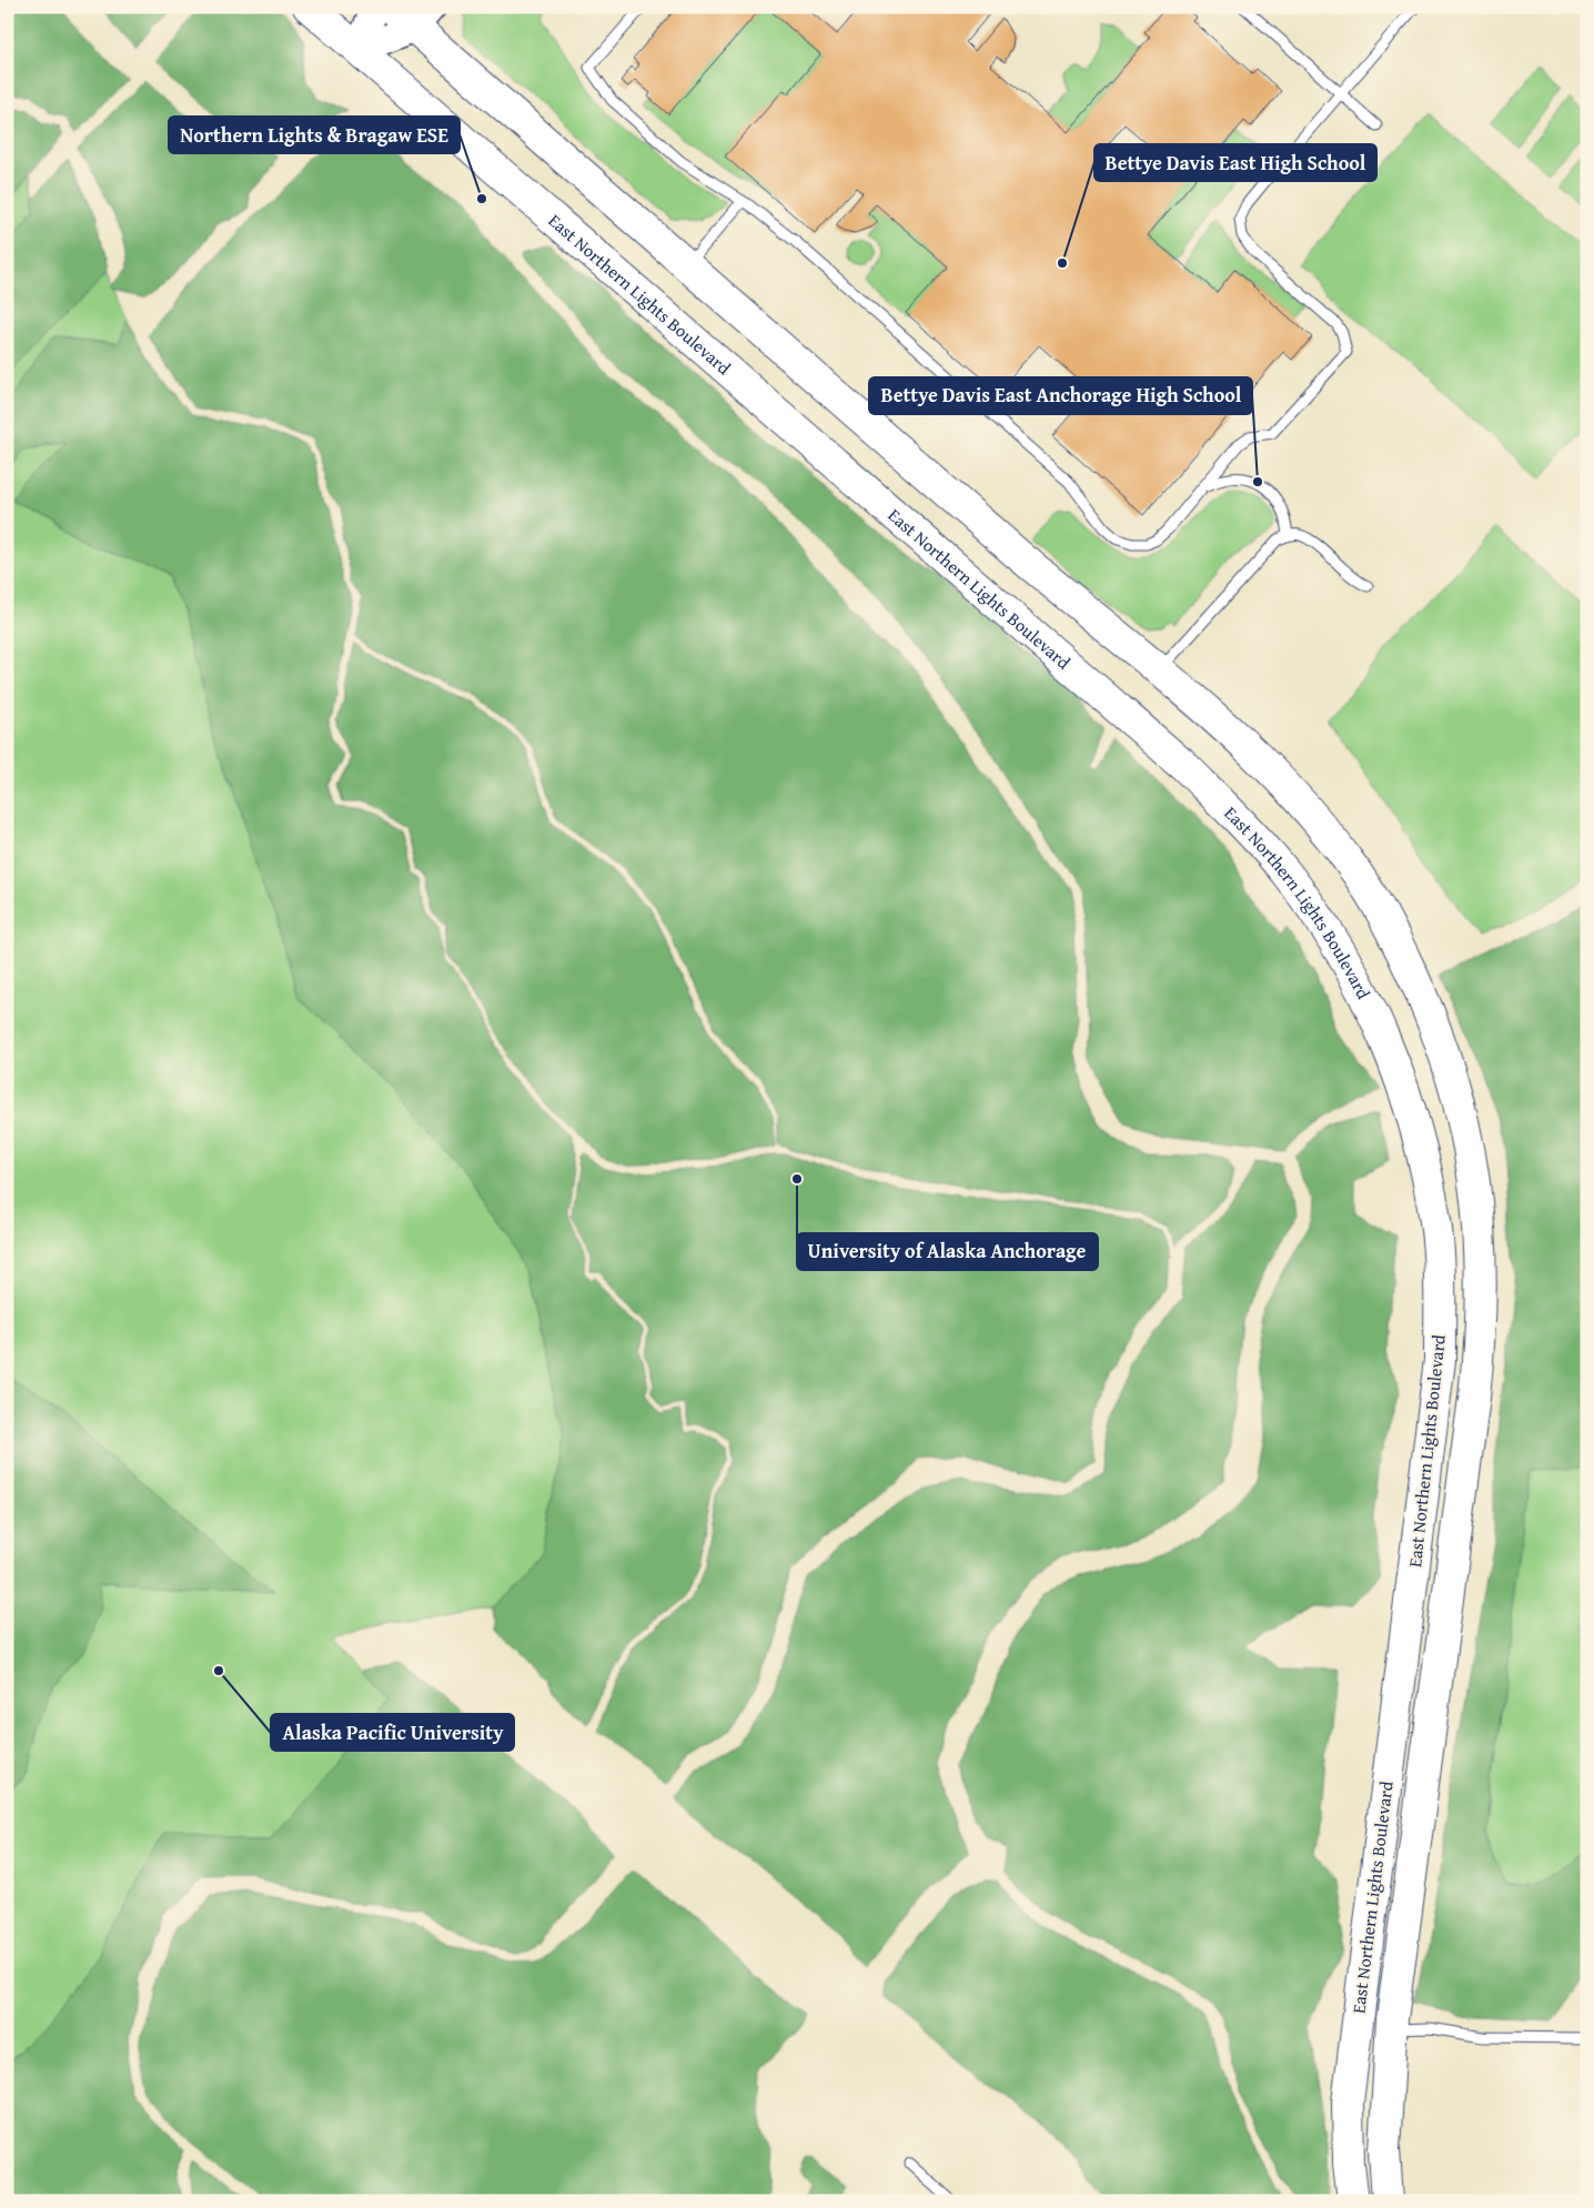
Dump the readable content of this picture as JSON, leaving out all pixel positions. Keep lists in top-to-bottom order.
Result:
{
  "streets": {
    "main road": ["East Northern Lights Boulevard"]
  },
  "places": [
    "Northern Lights & Bragaw ESE",
    "Bettye Davis East High School",
    "Bettye Davis East Anchorage High School",
    "University of Alaska Anchorage",
    "Alaska Pacific University"
  ]
}
